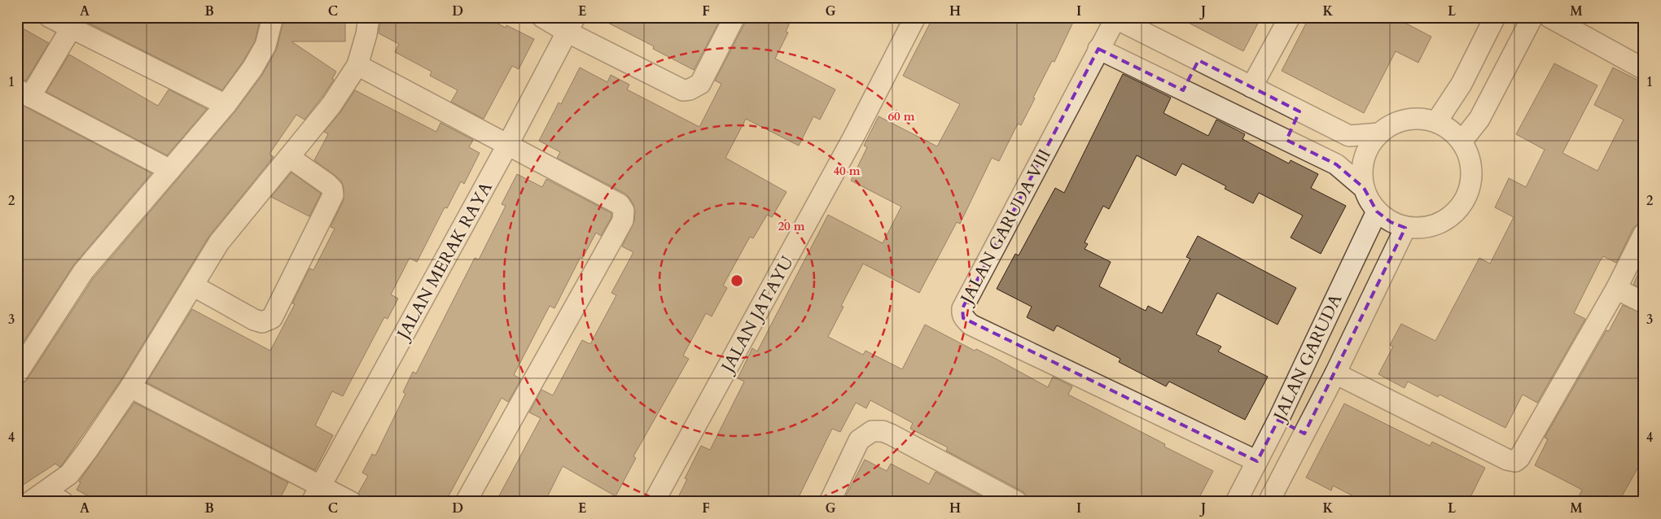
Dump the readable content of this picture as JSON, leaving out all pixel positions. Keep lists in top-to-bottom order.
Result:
{
  "streets": {
    "street": [
      "JALAN GARUDA VIII",
      "JALAN MERAK RAYA",
      "JALAN JATAYU",
      "JALAN GARUDA"
    ]
  },
  "crossings": [
    ["JALAN GARUDA VIII", "JALAN GARUDA"]
  ],
  "grid": {
    "columns": [
      "A",
      "B",
      "C",
      "D",
      "E",
      "F",
      "G",
      "H",
      "I",
      "J",
      "K",
      "L",
      "M"
    ],
    "rows": [
      "1",
      "2",
      "3",
      "4"
    ]
  },
  "rings": ["60 m", "40 m", "20 m"]
}
